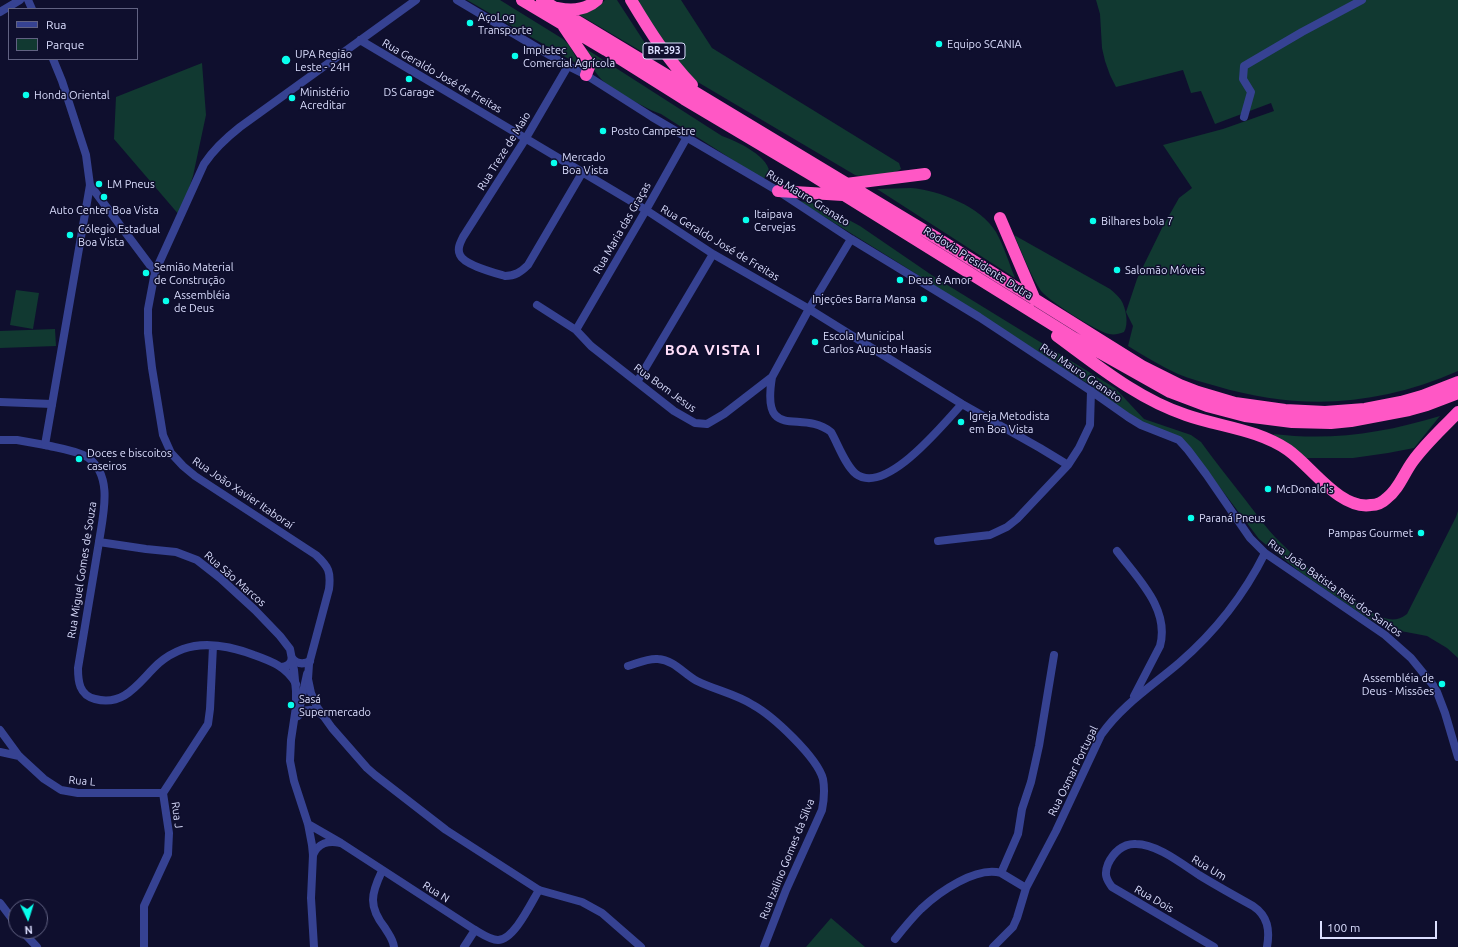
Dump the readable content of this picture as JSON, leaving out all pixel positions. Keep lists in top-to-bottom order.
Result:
{
  "streets": {
    "highway": ["BR-393", "Rodovia Presidente Dutra"],
    "street": [
      "Rua Geraldo José de Freitas",
      "Rua Treze de Maio",
      "Rua Mauro Granato",
      "Rua Maria das Graças",
      "Rua Bom Jesus",
      "Rua João Xavier Itaboraí",
      "Rua Miguel Gomes de Souza",
      "Rua São Marcos",
      "Rua João Batista Reis dos Santos",
      "Rua Osmar Portugal",
      "Rua L",
      "Rua J",
      "Rua Izalino Gomes da Silva",
      "Rua Um",
      "Rua N",
      "Rua Dois"
    ]
  },
  "crossings": [
    ["BR-393", "Rodovia Presidente Dutra"],
    ["Rua Geraldo José de Freitas", "Rua Treze de Maio"],
    ["Rua Geraldo José de Freitas", "Rua Maria das Graças"],
    ["Rua Geraldo José de Freitas", "Rua Bom Jesus"],
    ["Rua Geraldo José de Freitas", "Rua João Xavier Itaboraí"],
    ["Rua Treze de Maio", "Rua Mauro Granato"],
    ["Rua Mauro Granato", "Rua Maria das Graças"],
    ["Rua Mauro Granato", "Rua Bom Jesus"],
    ["Rua Mauro Granato", "Rua João Batista Reis dos Santos"],
    ["Rua Maria das Graças", "Rua Bom Jesus"],
    ["Rua Miguel Gomes de Souza", "Rua São Marcos"],
    ["Rua Miguel Gomes de Souza", "Rua J"],
    ["Rua João Batista Reis dos Santos", "Rua Osmar Portugal"],
    ["Rua L", "Rua J"],
    ["Rua Um", "Rua Dois"]
  ],
  "districts": ["BOA VISTA I"],
  "places": [
    "AçoLog Transporte",
    "Equipo SCANIA",
    "Impletec Comercial Agrícola",
    "UPA Região Leste - 24H",
    "DS Garage",
    "Honda Oriental",
    "Ministério Acreditar",
    "Posto Campestre",
    "Mercado Boa Vista",
    "LM Pneus",
    "Auto Center Boa Vista",
    "Itaipava Cervejas",
    "Bilhares bola 7",
    "Cólegio Estadual Boa Vista",
    "Salomão Móveis",
    "Semião Material de Construção",
    "Deus é Amor",
    "Injeções Barra Mansa",
    "Assembléia de Deus",
    "Escola Municipal Carlos Augusto Haasis",
    "Igreja Metodista em Boa Vista",
    "Doces e biscoitos caseiros",
    "McDonald's",
    "Paraná Pneus",
    "Pampas Gourmet",
    "Assembléia de Deus - Missões",
    "Sasá Supermercado"
  ],
  "legend": ["Rua", "Parque"],
  "scale_bar": "100 m",
  "north": "bottom"
}
